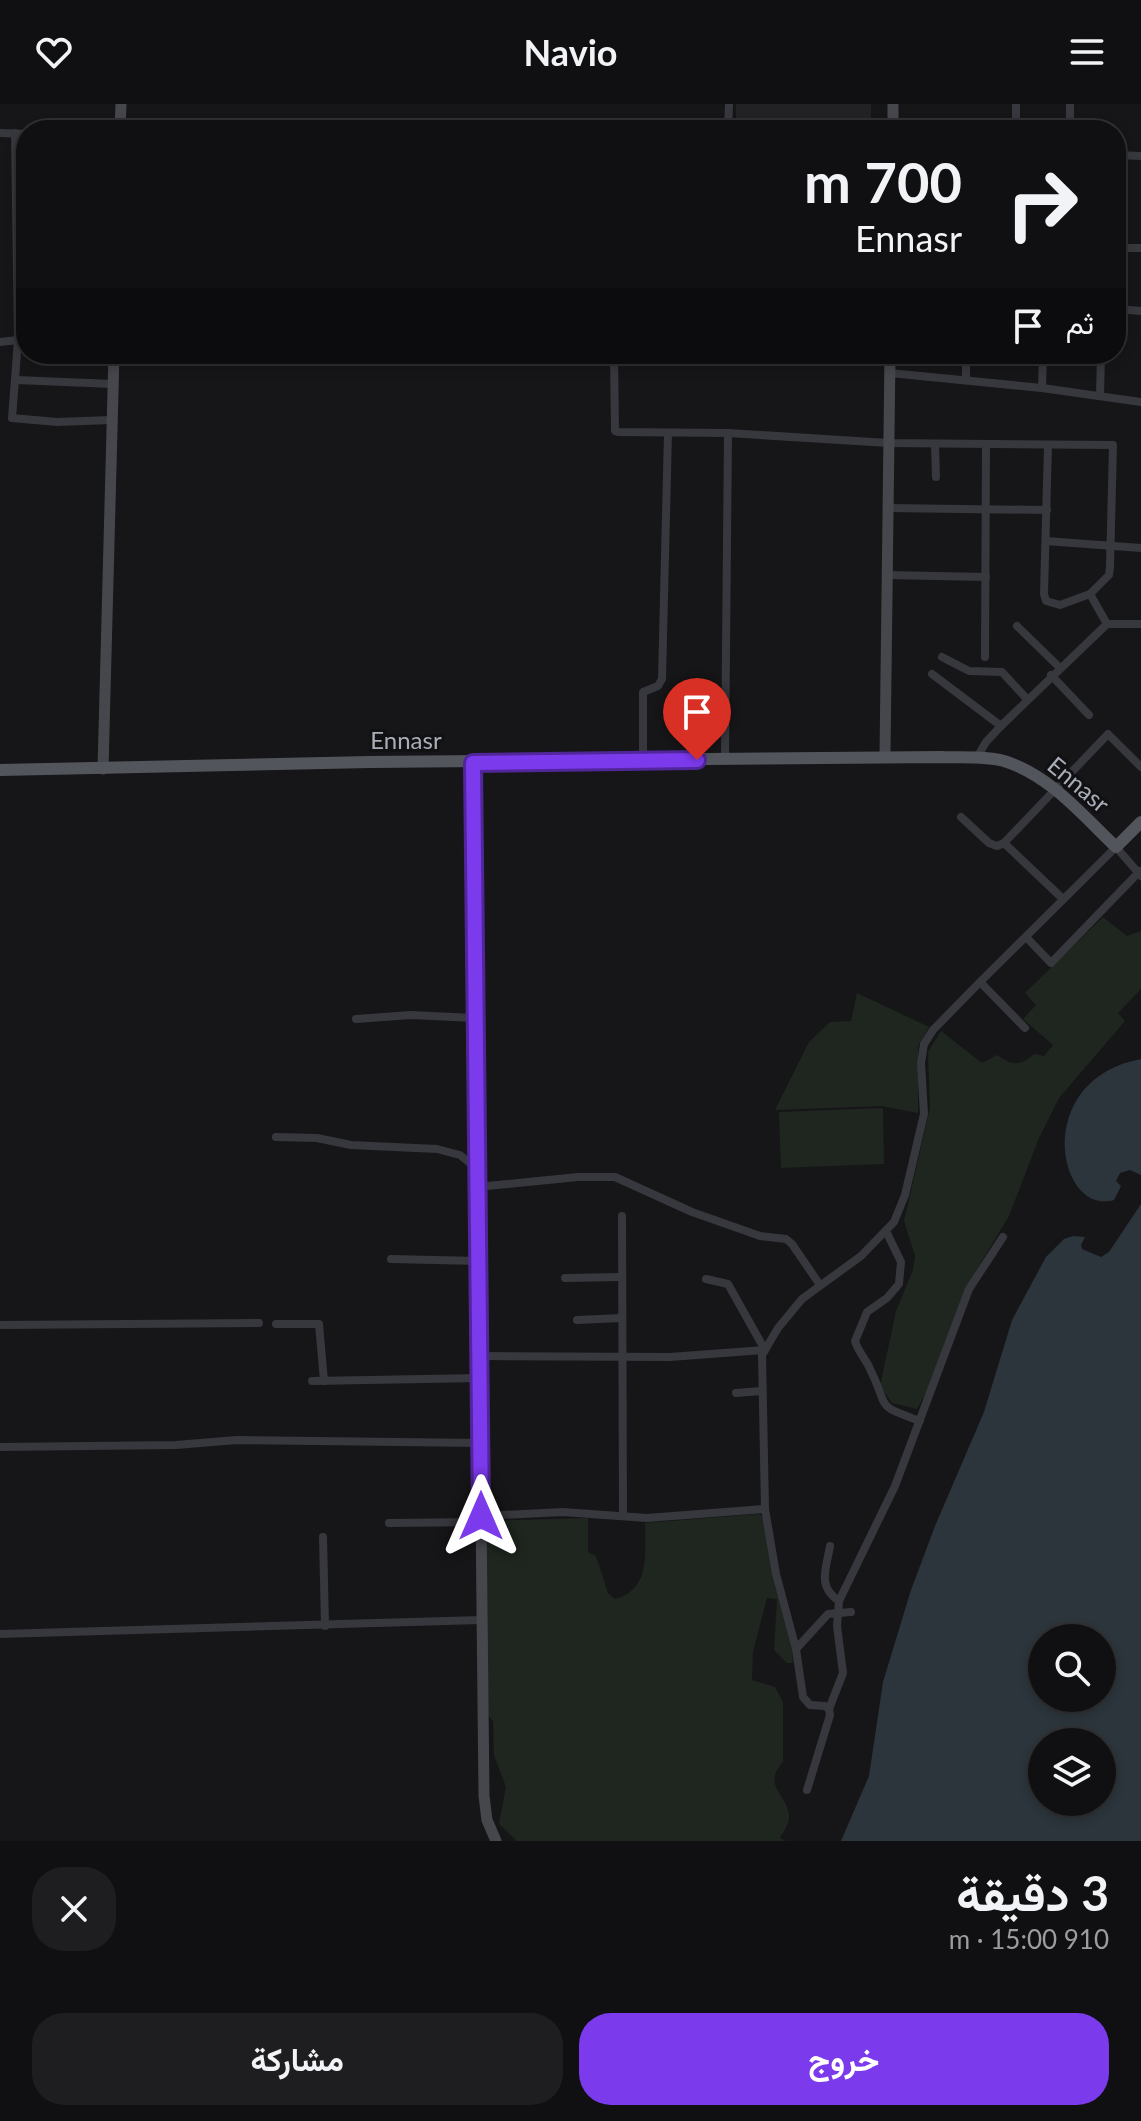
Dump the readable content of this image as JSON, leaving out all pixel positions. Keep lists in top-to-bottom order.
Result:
{
  "streets": {
    "main road": ["Ennasr"]
  },
  "page": {
    "header": "Navio",
    "turn": ["700 m", "Ennasr"],
    "then": "ثم",
    "heading": ["3 دقيقة", "910 m · 15:00"],
    "buttons": ["خروج", "مشاركة"]
  }
}
